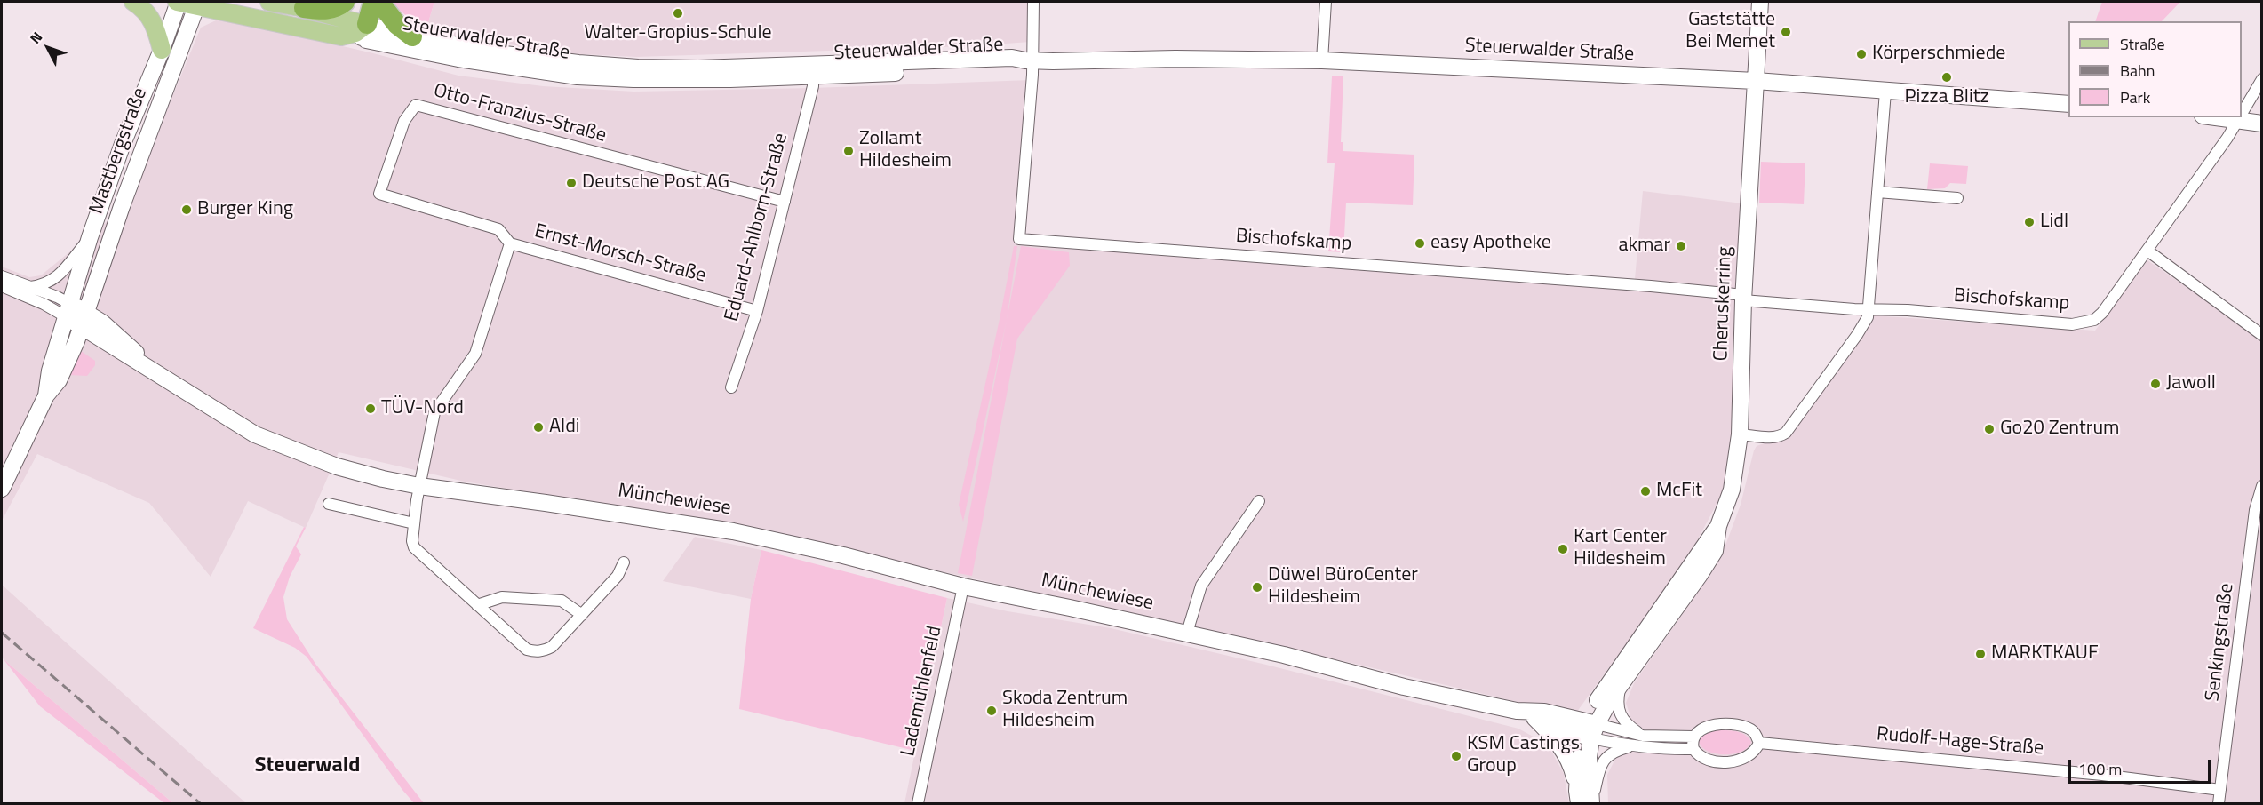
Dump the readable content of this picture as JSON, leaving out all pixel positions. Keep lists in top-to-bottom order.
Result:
{
  "streets": {
    "main road": ["Steuerwalder Straße"],
    "street": [
      "Otto-Franzius-Straße",
      "Mastbergstraße",
      "Eduard-Ahlborn-Straße",
      "Bischofskamp",
      "Ernst-Morsch-Straße",
      "Cheruskerring",
      "Münchewiese",
      "Senkingstraße",
      "Lademühlenfeld",
      "Rudolf-Hage-Straße"
    ]
  },
  "crossings": [
    ["Steuerwalder Straße", "Eduard-Ahlborn-Straße"],
    ["Steuerwalder Straße", "Bischofskamp"],
    ["Steuerwalder Straße", "Cheruskerring"],
    ["Otto-Franzius-Straße", "Eduard-Ahlborn-Straße"],
    ["Otto-Franzius-Straße", "Ernst-Morsch-Straße"],
    ["Mastbergstraße", "Münchewiese"],
    ["Eduard-Ahlborn-Straße", "Ernst-Morsch-Straße"],
    ["Bischofskamp", "Cheruskerring"],
    ["Ernst-Morsch-Straße", "Münchewiese"],
    ["Cheruskerring", "Münchewiese"],
    ["Münchewiese", "Lademühlenfeld"],
    ["Senkingstraße", "Rudolf-Hage-Straße"]
  ],
  "districts": ["Steuerwald"],
  "places": [
    "Walter-Gropius-Schule",
    "Gaststätte Bei Memet",
    "Körperschmiede",
    "Pizza Blitz",
    "Zollamt Hildesheim",
    "Deutsche Post AG",
    "Burger King",
    "Lidl",
    "easy Apotheke",
    "akmar",
    "Jawoll",
    "TÜV-Nord",
    "Aldi",
    "Go20 Zentrum",
    "McFit",
    "Kart Center Hildesheim",
    "Düwel BüroCenter Hildesheim",
    "MARKTKAUF",
    "Skoda Zentrum Hildesheim",
    "KSM Castings Group"
  ],
  "legend": ["Straße", "Bahn", "Park"],
  "scale_bar": "100 m",
  "north": "top left"
}
